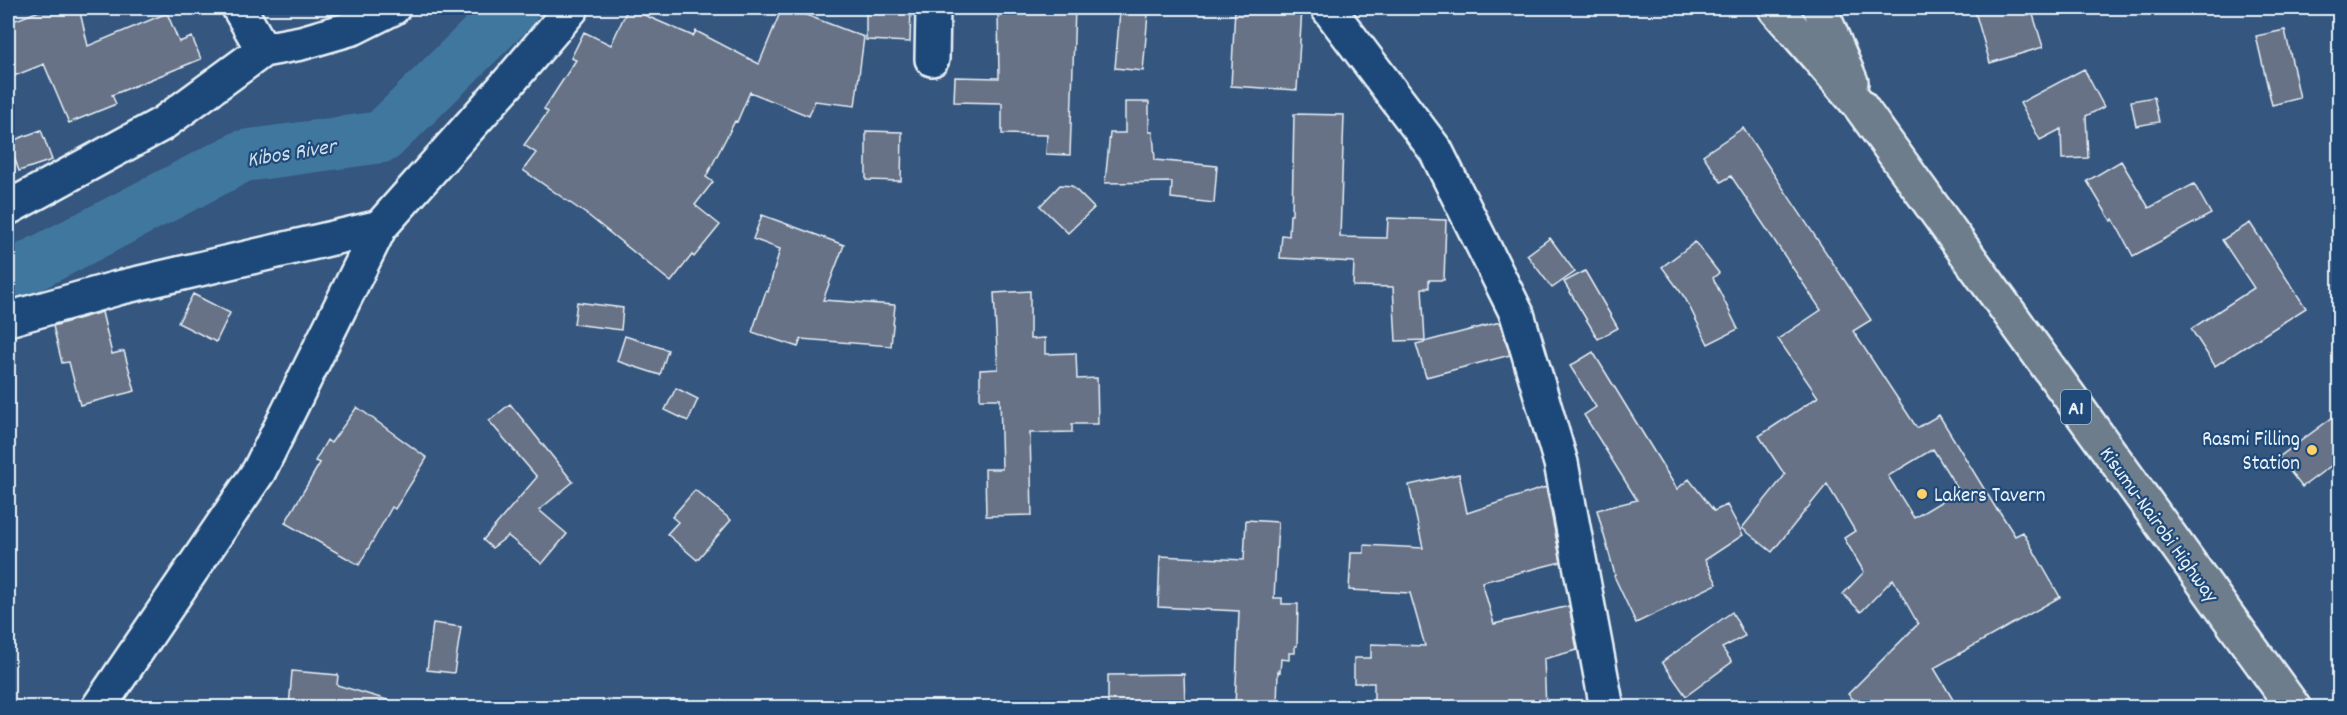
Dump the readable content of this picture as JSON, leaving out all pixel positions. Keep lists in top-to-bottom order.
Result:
{
  "streets": {
    "highway": ["A1", "Kisumu-Nairobi Highway"]
  },
  "crossings": [
    ["A1", "Kisumu-Nairobi Highway"]
  ],
  "water": ["Kibos River"],
  "places": ["Rasmi Filling Station", "Lakers Tavern"]
}
